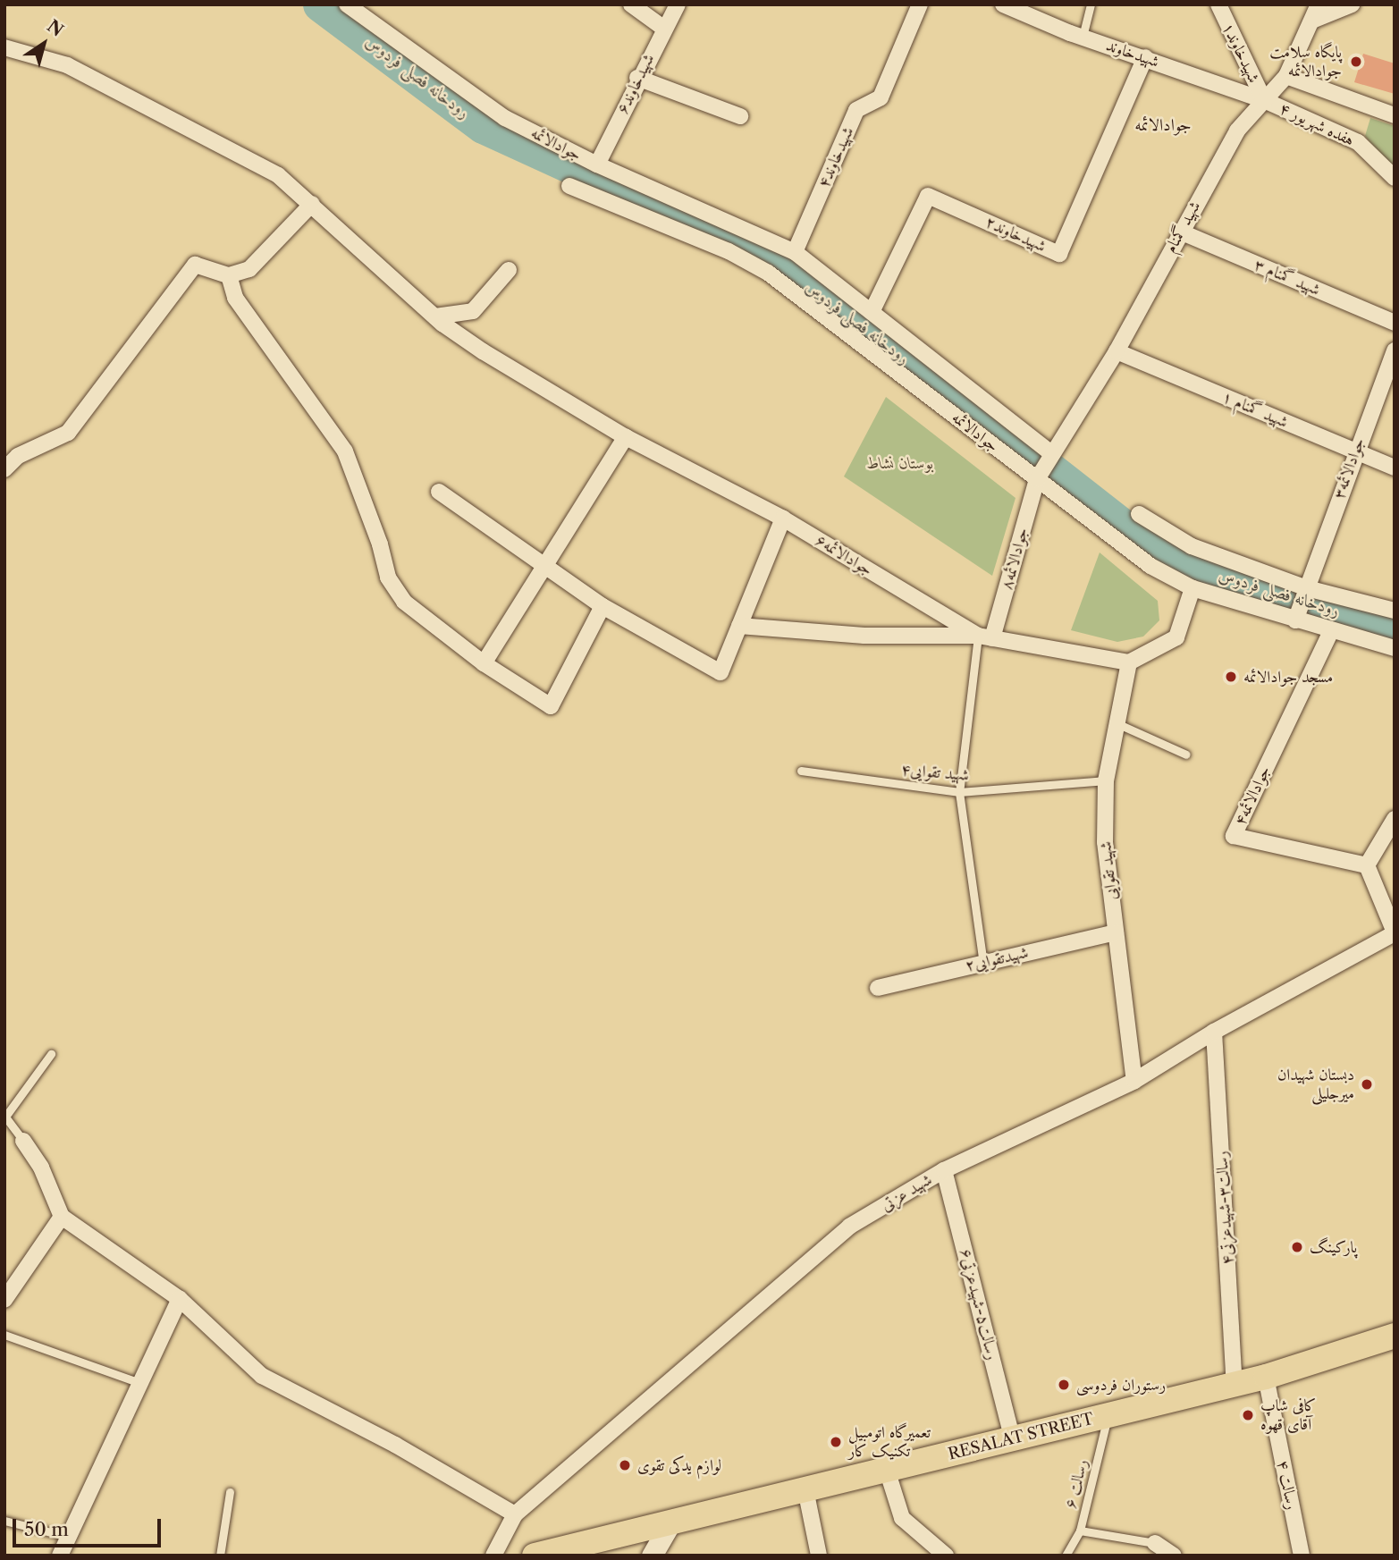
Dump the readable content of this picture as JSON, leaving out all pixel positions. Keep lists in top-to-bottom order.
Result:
{
  "streets": {
    "main road": ["RESALAT STREET"],
    "street": [
      "شهیدخاوند۱",
      "شهیدخاوند",
      "شهیدخاوند۶",
      "هفده شهریور ۴",
      "جوادالائمه",
      "شهیدخاوند۴",
      "شهید گمنام",
      "شهیدخاوند۲",
      "شهید گمنام ۳",
      "شهید گمنام ۱",
      "جوادالائمه۳",
      "جوادالائمه۶",
      "جوادالائمه۸",
      "جوادالائمه۴",
      "شهید تقوایی",
      "شهیدتقوایی۲",
      "شهید عزتی",
      "رسالت۳-شهیدعزتی۴",
      "رسالت۵-شهیدعزتی۶",
      "رسالت ۴"
    ],
    "lane": ["شهید تقوایی۴", "رسالت ۶"]
  },
  "crossings": [
    ["شهیدخاوند۱", "شهیدخاوند"],
    ["شهیدخاوند۱", "هفده شهریور ۴"],
    ["شهیدخاوند۱", "شهید گمنام"],
    ["شهیدخاوند", "هفده شهریور ۴"],
    ["شهیدخاوند", "شهید گمنام"],
    ["شهیدخاوند", "شهیدخاوند۲"],
    ["شهیدخاوند۶", "جوادالائمه"],
    ["هفده شهریور ۴", "شهید گمنام"],
    ["جوادالائمه", "شهیدخاوند۴"],
    ["جوادالائمه", "شهید گمنام"],
    ["جوادالائمه", "شهیدخاوند۲"],
    ["جوادالائمه", "جوادالائمه۳"],
    ["جوادالائمه", "جوادالائمه۸"],
    ["جوادالائمه", "جوادالائمه۴"],
    ["شهید گمنام", "شهید گمنام ۳"],
    ["شهید گمنام", "شهید گمنام ۱"],
    ["شهید گمنام", "جوادالائمه۸"],
    ["شهید گمنام ۱", "جوادالائمه۳"],
    ["جوادالائمه۶", "جوادالائمه۸"],
    ["جوادالائمه۶", "شهید تقوایی"],
    ["شهید تقوایی۴", "شهید تقوایی"],
    ["شهید تقوایی", "شهیدتقوایی۲"],
    ["شهید تقوایی", "شهید عزتی"],
    ["شهید عزتی", "رسالت۳-شهیدعزتی۴"],
    ["شهید عزتی", "رسالت۵-شهیدعزتی۶"],
    ["رسالت۳-شهیدعزتی۴", "RESALAT STREET"],
    ["رسالت۵-شهیدعزتی۶", "RESALAT STREET"],
    ["RESALAT STREET", "رسالت ۶"],
    ["RESALAT STREET", "رسالت ۴"]
  ],
  "districts": ["جوادالائمه"],
  "water": ["رودخانه فصلی فردوس"],
  "parks": ["بوستان نشاط"],
  "places": [
    "پایگاه سلامت جوادالائمه",
    "مسجد جوادالائمه",
    "دبستان شهیدان میرجلیلی",
    "پارکینگ",
    "رستوران فردوسی",
    "کافی شاپ آقای‌ قهوه",
    "تعمیرگاه اتومبیل تکنیک کار",
    "لوازم یدکی تقوی"
  ],
  "scale_bar": "50 m",
  "north": "top right"
}
